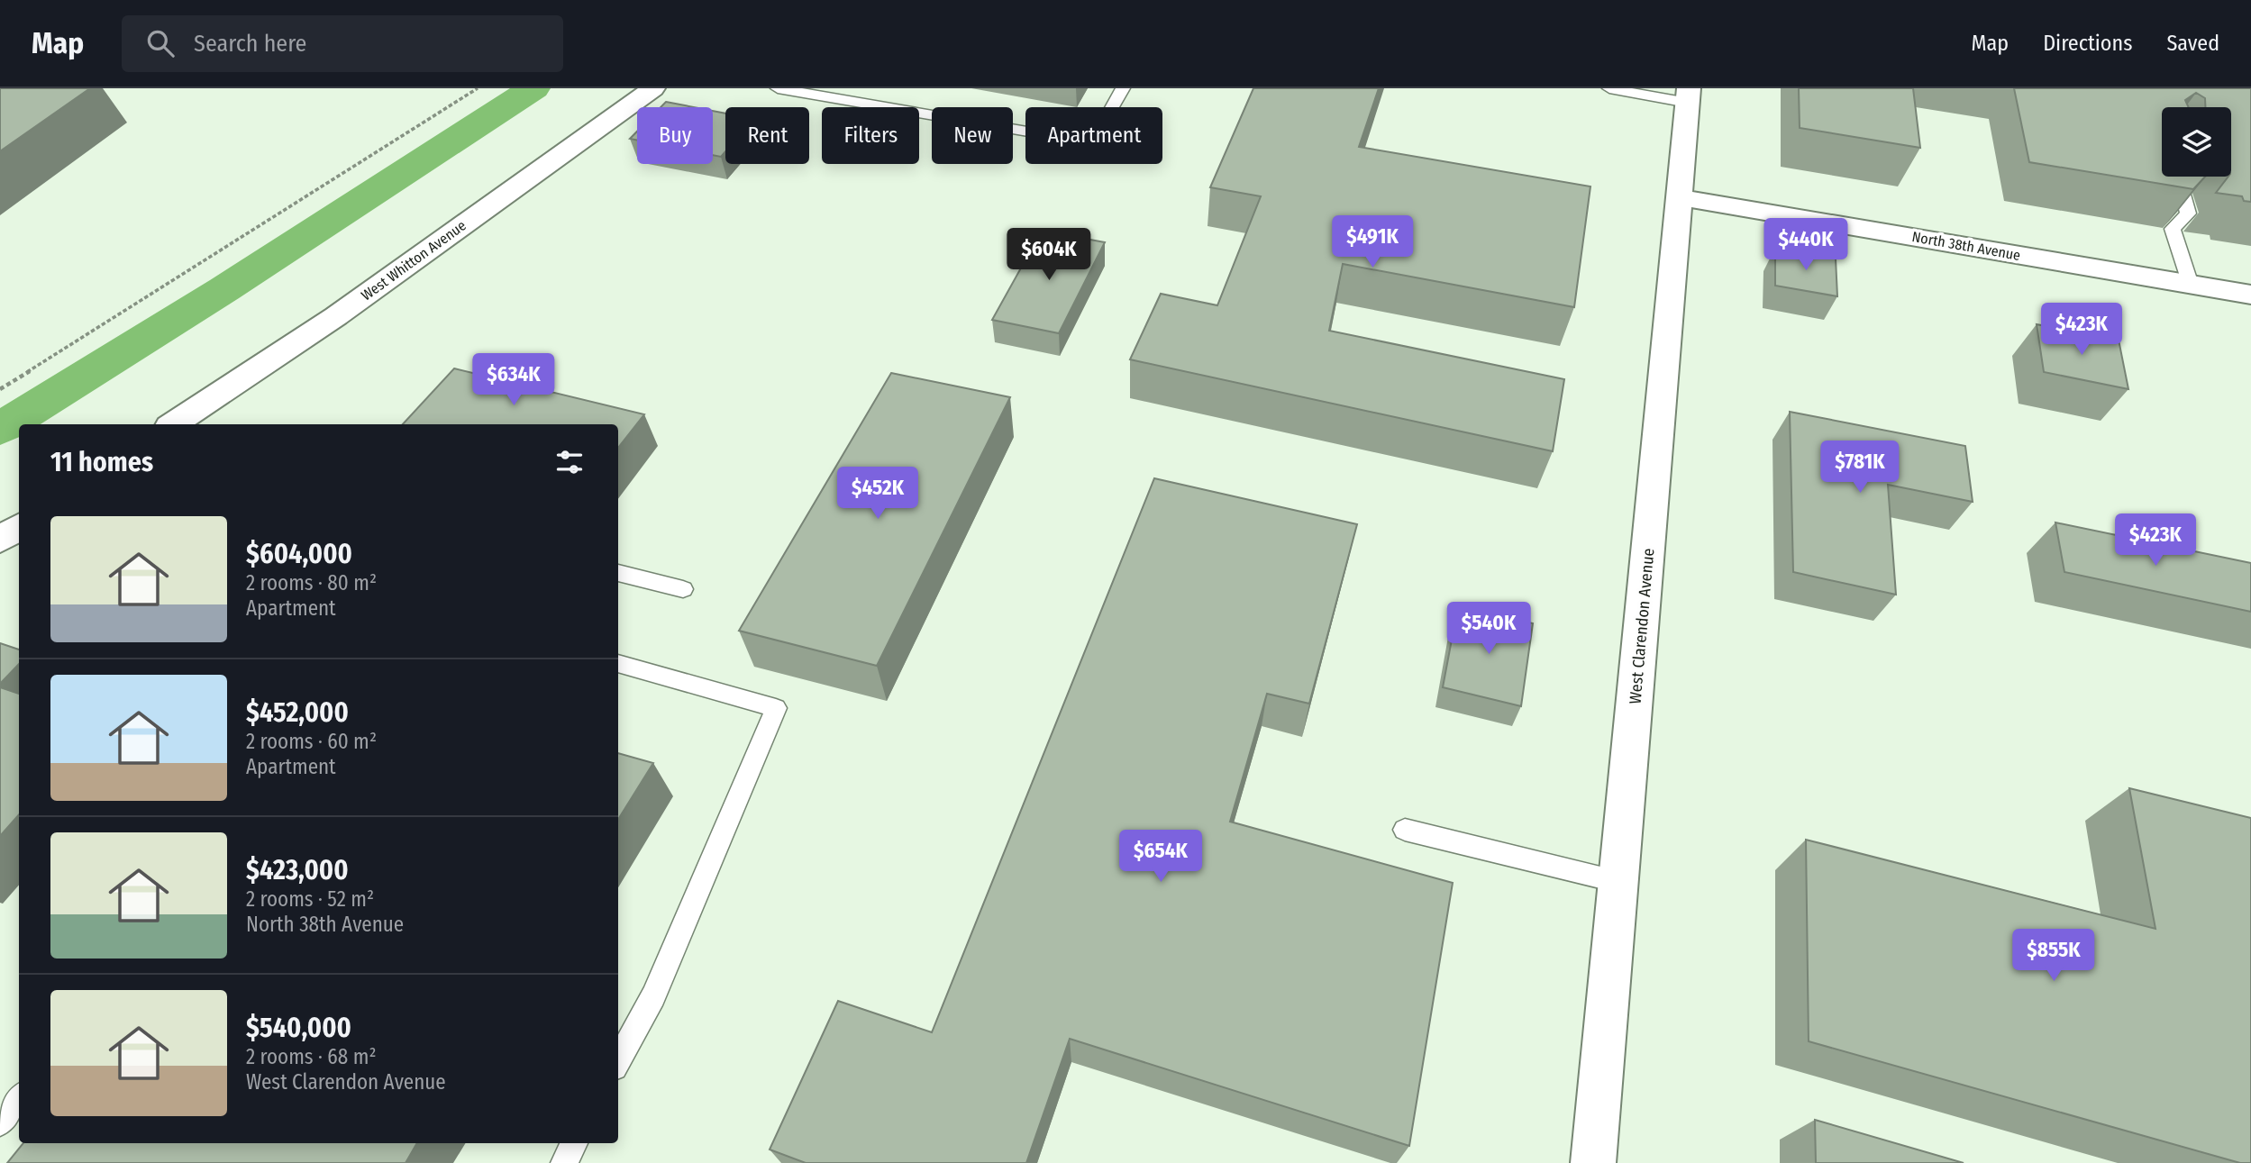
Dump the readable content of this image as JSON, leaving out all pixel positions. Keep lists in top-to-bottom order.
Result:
{
  "streets": {
    "street": ["North 38th Avenue", "West Whitton Avenue", "West Clarendon Avenue"]
  },
  "crossings": [
    ["North 38th Avenue", "West Clarendon Avenue"]
  ],
  "page": {
    "header": "Map",
    "search": "Search here",
    "nav": ["Map", "Directions", "Saved"],
    "chip": [
      "Buy",
      "Rent",
      "Filters",
      "New",
      "Apartment"
    ],
    "price": [
      "$491K",
      "$440K",
      "$604K",
      "$423K",
      "$634K",
      "$781K",
      "$452K",
      "$423K",
      "$540K",
      "$654K",
      "$855K"
    ],
    "heading": "11 homes",
    "list": [
      {
        "name": "$604,000",
        "note": "2 rooms · 80 m² · Apartment"
      },
      {
        "name": "$452,000",
        "note": "2 rooms · 60 m² · Apartment"
      },
      {
        "name": "$423,000",
        "note": "2 rooms · 52 m² · North 38th Avenue"
      },
      {
        "name": "$540,000",
        "note": "2 rooms · 68 m² · West Clarendon Avenue"
      }
    ]
  }
}
